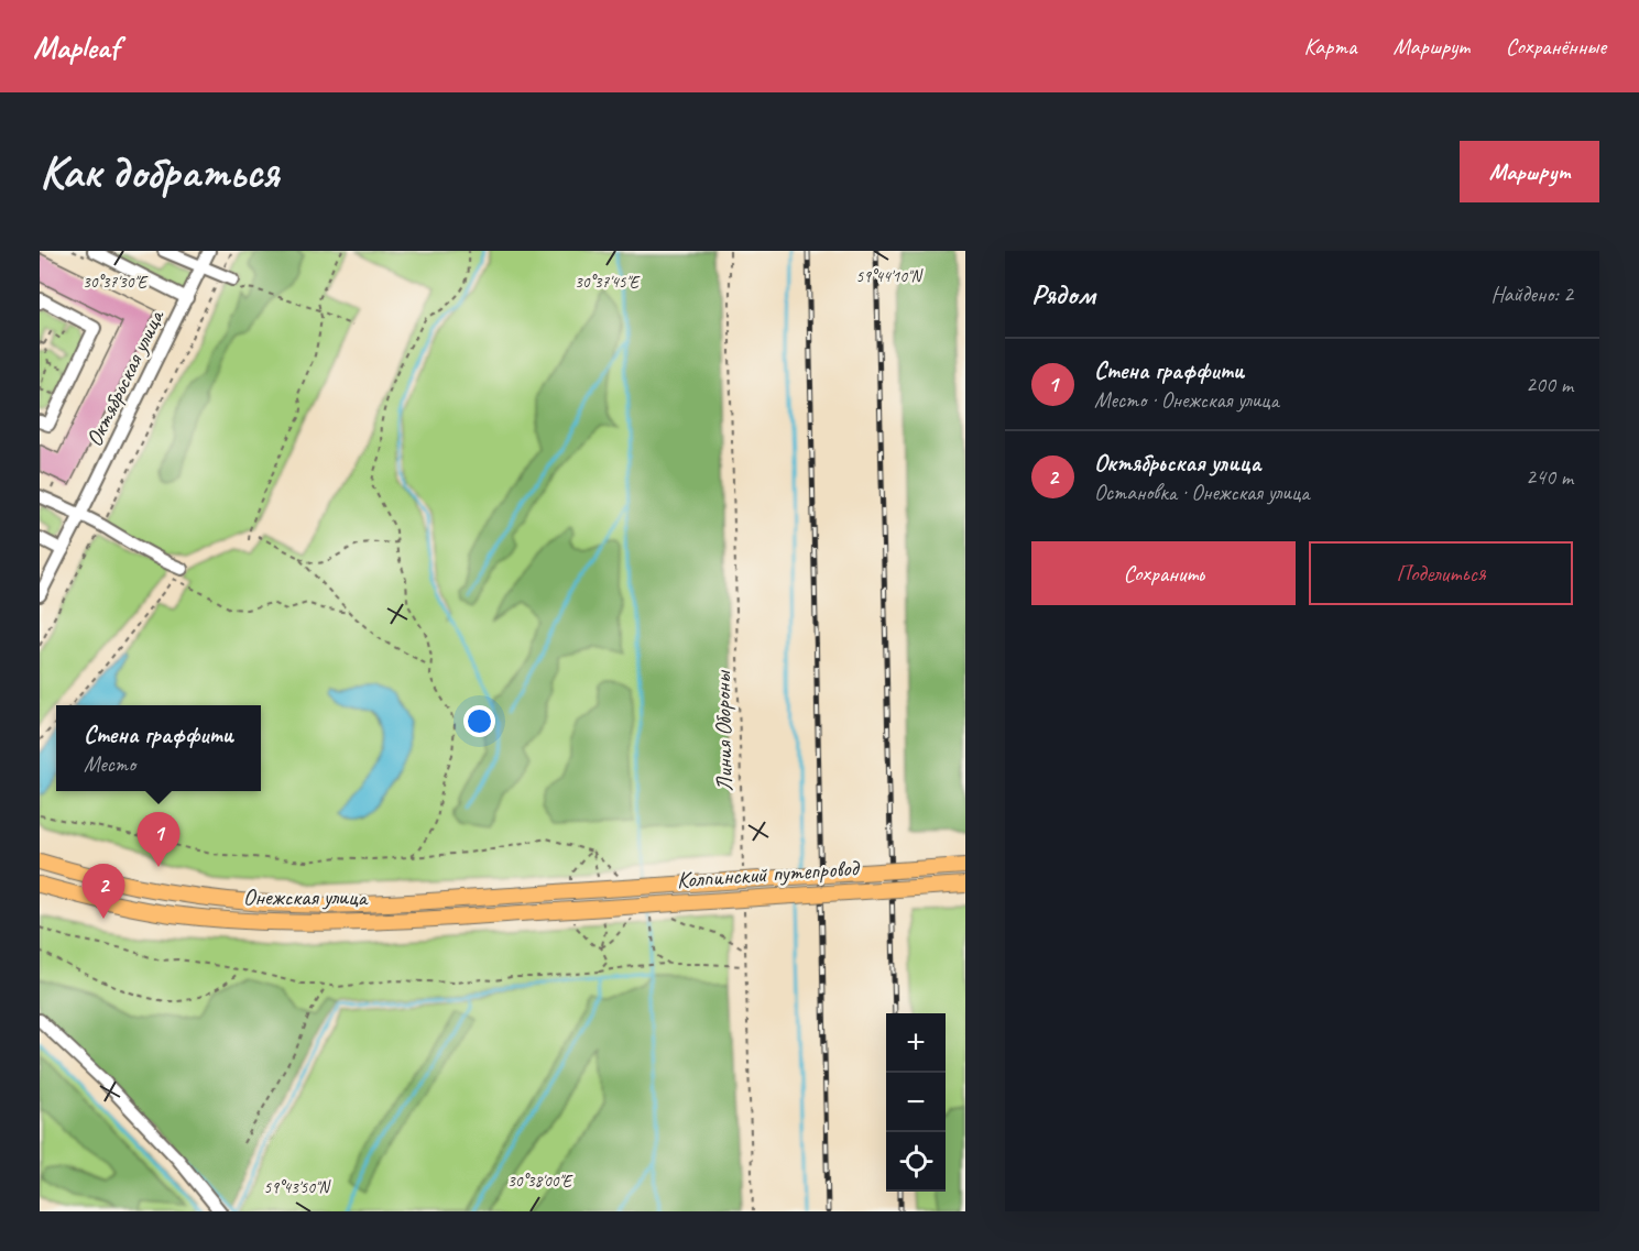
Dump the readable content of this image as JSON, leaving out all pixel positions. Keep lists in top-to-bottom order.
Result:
{
  "streets": {
    "main road": ["Колпинский путепровод", "Онежская улица"],
    "street": ["Октябрьская улица"],
    "path": ["Линия Обороны"]
  },
  "crossings": [
    ["Колпинский путепровод", "Онежская улица"]
  ],
  "page": {
    "header": "Mapleaf",
    "nav": ["Карта", "Маршрут", "Сохранённые"],
    "buttons": [
      "Маршрут",
      ["Сохранить", "Поделиться"]
    ],
    "title": "Как добраться",
    "heading": ["Рядом", "Найдено: 2"],
    "list": [
      {
        "mark": "1",
        "name": "Стена граффити",
        "note": "Место · Онежская улица",
        "value": "200 m"
      },
      {
        "mark": "2",
        "name": "Октябрьская улица",
        "note": "Остановка · Онежская улица",
        "value": "240 m"
      }
    ],
    "popup": ["Стена граффити", "Место"],
    "pins": ["1", "2"],
    "map_buttons": ["+", "−"]
  },
  "coordinates": [
    "59°44'10\"N",
    "30°37'30\"E",
    "30°37'45\"E",
    "30°38'00\"E",
    "59°43'50\"N"
  ]
}
